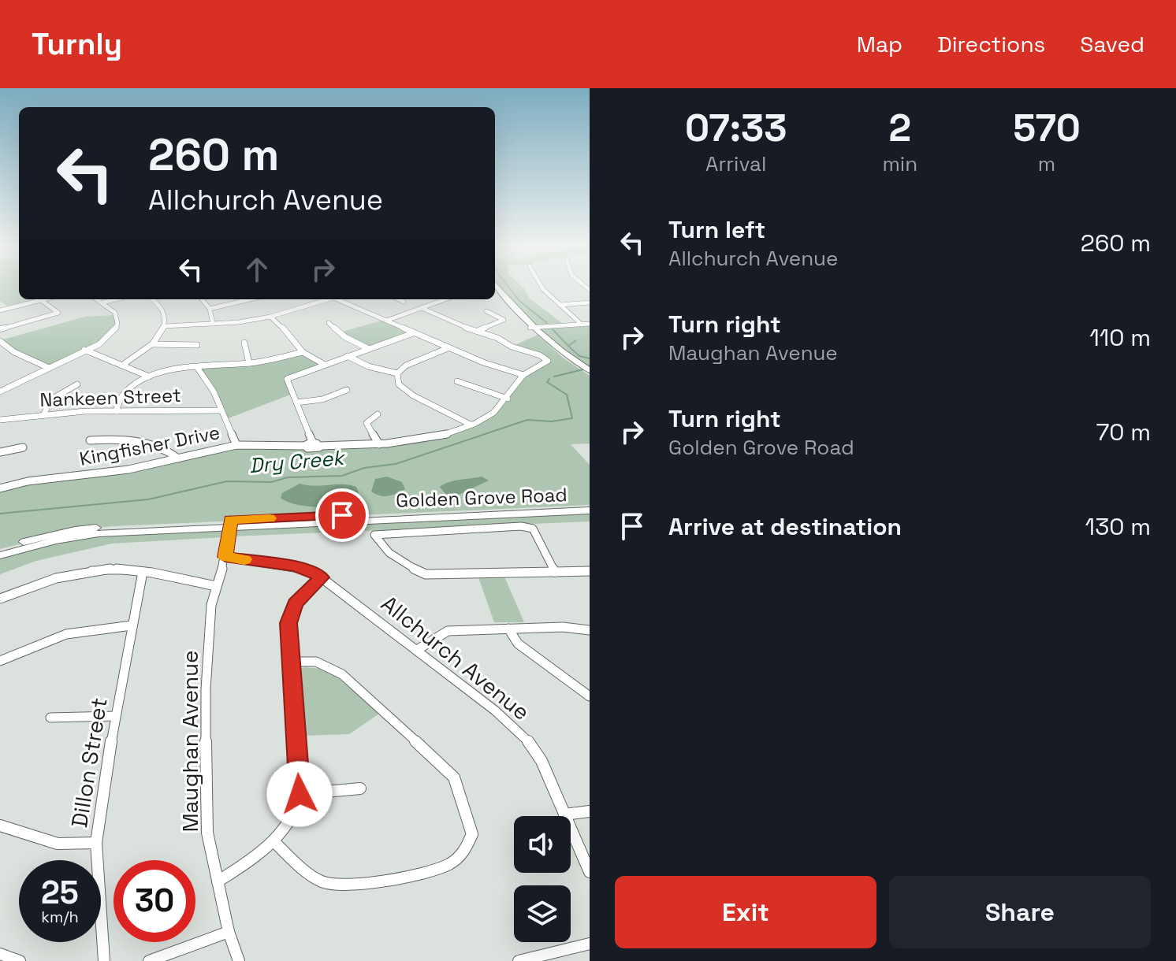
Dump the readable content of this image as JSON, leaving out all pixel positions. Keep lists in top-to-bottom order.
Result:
{
  "streets": {
    "main road": ["Golden Grove Road"],
    "street": [
      "Nankeen Street",
      "Kingfisher Drive",
      "Allchurch Avenue",
      "Maughan Avenue",
      "Dillon Street"
    ]
  },
  "crossings": [
    ["Golden Grove Road", "Maughan Avenue"],
    ["Allchurch Avenue", "Maughan Avenue"]
  ],
  "water": ["Dry Creek"],
  "page": {
    "header": "Turnly",
    "nav": ["Map", "Directions", "Saved"],
    "eta": [
      "07:33",
      "Arrival",
      "2",
      "min",
      "570",
      "m"
    ],
    "turn": ["260 m", "Allchurch Avenue"],
    "list": [
      {
        "name": "Turn left",
        "note": "Allchurch Avenue",
        "value": "260 m"
      },
      {
        "name": "Turn right",
        "note": "Maughan Avenue",
        "value": "110 m"
      },
      {
        "name": "Turn right",
        "note": "Golden Grove Road",
        "value": "70 m"
      },
      {
        "name": "Arrive at destination",
        "value": "130 m"
      }
    ],
    "speed": "25 km/h",
    "limit": "30",
    "buttons": ["Exit", "Share"]
  }
}
